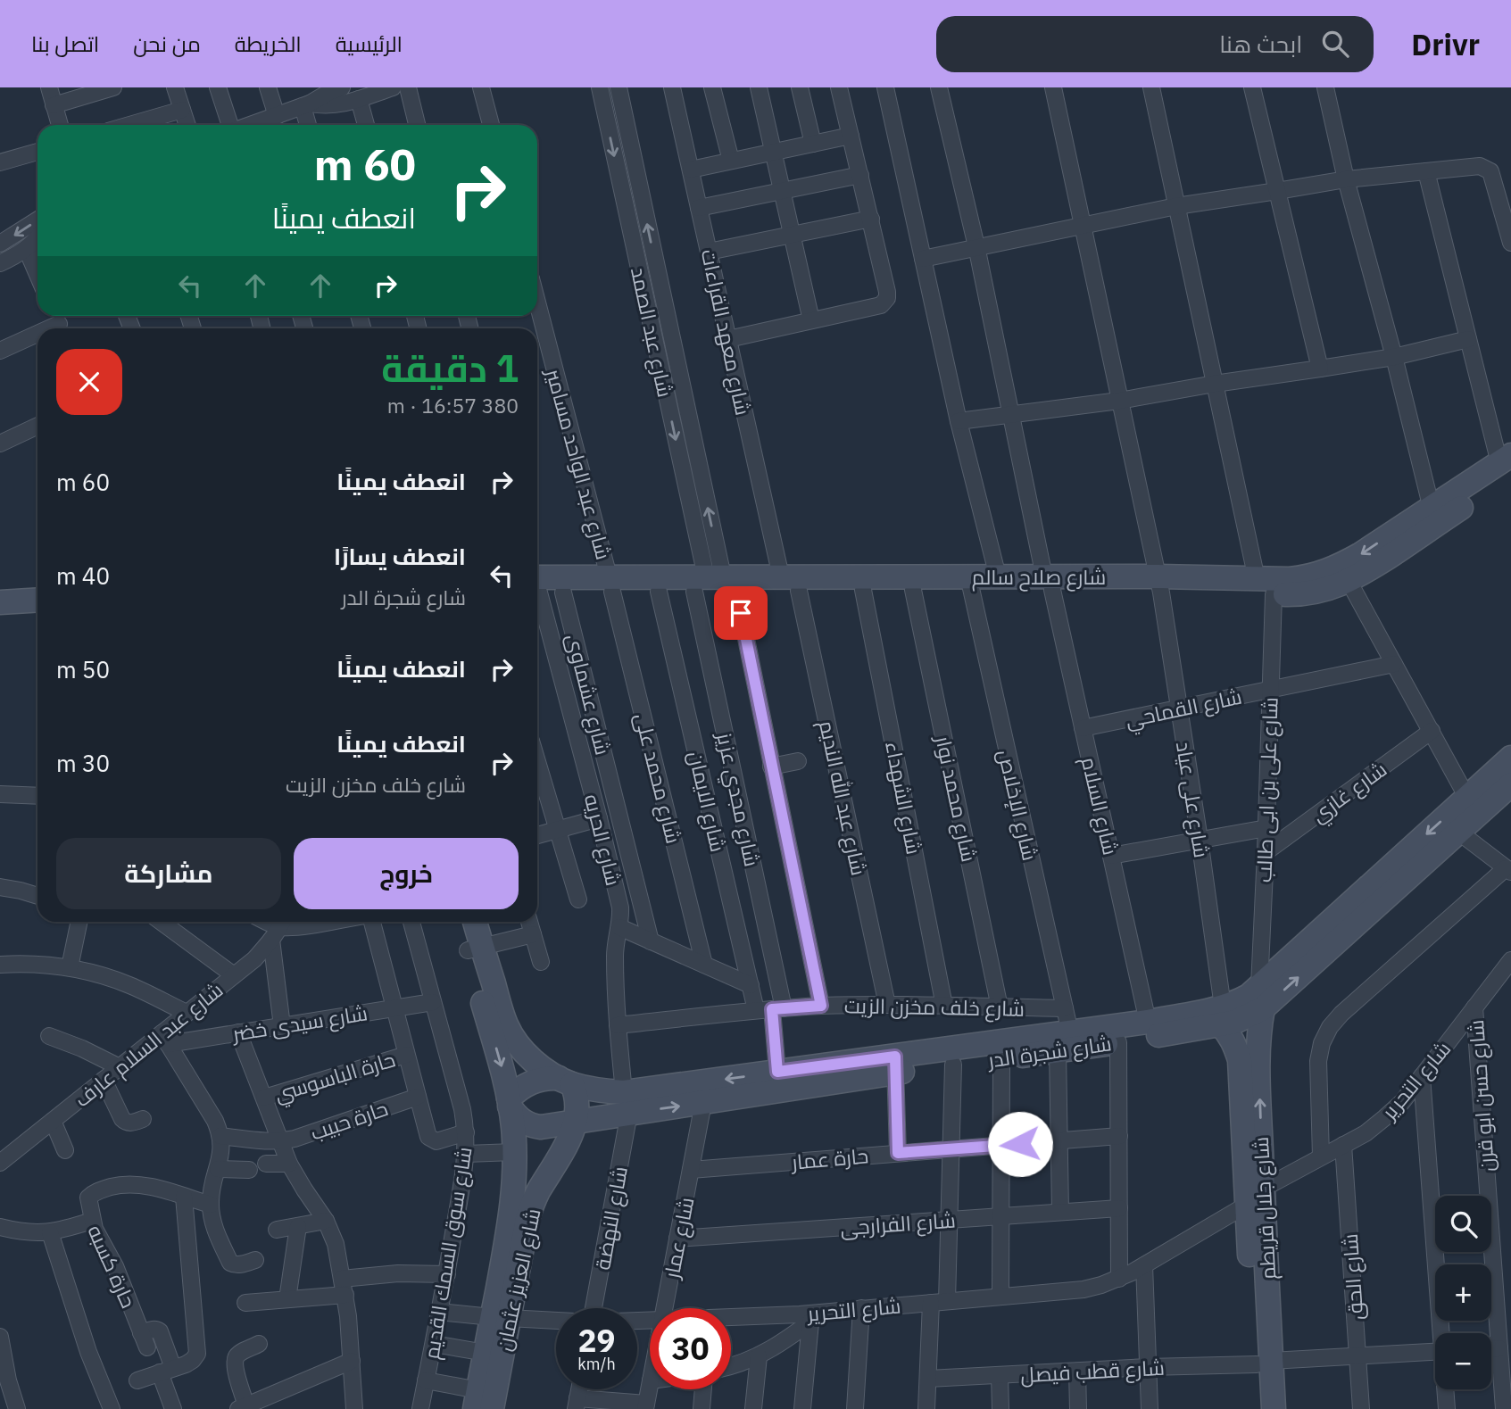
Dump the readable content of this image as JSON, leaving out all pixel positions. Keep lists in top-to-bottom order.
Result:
{
  "streets": {
    "street": [
      "شارع عبد الصمد",
      "شارع معهد القراءات",
      "شارع عبد الواحد مسامير",
      "شارع صلاح سالم",
      "شارع عشماوى",
      "شارع القماحي",
      "شارع محمد على",
      "شارع على بن ابى طالب",
      "شارع غازي",
      "شارع عبد الله النديم",
      "شارع الشهداء",
      "شارع محمد نوار",
      "شارع مجدي عزيز",
      "شارع على عياد",
      "شارع الايمان",
      "شارع الإخلاص",
      "شارع السلام",
      "شارع الحريه",
      "شارع خلف مخزن الزيت",
      "شارع سيدى خضر",
      "شارع عبد السلام عارف",
      "شارع شجرة الدر",
      "حارة الباسوسي",
      "شارع التحرير",
      "شارع حسن ابو قرن",
      "حارة حبيب",
      "حارة عمار",
      "شارع جلال قريطم",
      "شارع النهضة",
      "شارع الفرارجى",
      "شارع عمار",
      "شارع سوق السمك القديم",
      "حارة كسبه",
      "شارع الحق",
      "شارع العزيز عثمان",
      "شارع قطب فيصل"
    ]
  },
  "crossings": [
    ["شارع عبد الصمد", "شارع صلاح سالم"],
    ["شارع عبد الصمد", "شارع مجدي عزيز"],
    ["شارع معهد القراءات", "شارع صلاح سالم"],
    ["شارع معهد القراءات", "شارع عبد الله النديم"],
    ["شارع عبد الواحد مسامير", "شارع صلاح سالم"],
    ["شارع عبد الواحد مسامير", "شارع محمد على"],
    ["شارع صلاح سالم", "شارع عشماوى"],
    ["شارع صلاح سالم", "شارع محمد على"],
    ["شارع صلاح سالم", "شارع على بن ابى طالب"],
    ["شارع صلاح سالم", "شارع عبد الله النديم"],
    ["شارع صلاح سالم", "شارع الشهداء"],
    ["شارع صلاح سالم", "شارع محمد نوار"],
    ["شارع صلاح سالم", "شارع مجدي عزيز"],
    ["شارع صلاح سالم", "شارع على عياد"],
    ["شارع صلاح سالم", "شارع الايمان"],
    ["شارع صلاح سالم", "شارع الإخلاص"],
    ["شارع صلاح سالم", "شارع السلام"],
    ["شارع القماحي", "شارع على بن ابى طالب"],
    ["شارع القماحي", "شارع على عياد"],
    ["شارع القماحي", "شارع السلام"],
    ["شارع على بن ابى طالب", "شارع غازي"],
    ["شارع على بن ابى طالب", "شارع شجرة الدر"],
    ["شارع على بن ابى طالب", "شارع جلال قريطم"],
    ["شارع عبد الله النديم", "شارع خلف مخزن الزيت"],
    ["شارع الشهداء", "شارع خلف مخزن الزيت"],
    ["شارع محمد نوار", "شارع خلف مخزن الزيت"],
    ["شارع مجدي عزيز", "شارع الايمان"],
    ["شارع مجدي عزيز", "شارع خلف مخزن الزيت"],
    ["شارع على عياد", "شارع شجرة الدر"],
    ["شارع على عياد", "شارع جلال قريطم"],
    ["شارع الايمان", "شارع خلف مخزن الزيت"],
    ["شارع الإخلاص", "شارع خلف مخزن الزيت"],
    ["شارع الإخلاص", "شارع شجرة الدر"],
    ["شارع الإخلاص", "حارة عمار"],
    ["شارع الإخلاص", "شارع الفرارجى"],
    ["شارع السلام", "شارع شجرة الدر"],
    ["شارع الحريه", "شارع خلف مخزن الزيت"],
    ["شارع الحريه", "شارع شجرة الدر"],
    ["شارع الحريه", "شارع النهضة"],
    ["شارع سيدى خضر", "شارع عبد السلام عارف"],
    ["شارع سيدى خضر", "شارع سوق السمك القديم"],
    ["شارع شجرة الدر", "شارع جلال قريطم"],
    ["شارع شجرة الدر", "شارع النهضة"],
    ["شارع شجرة الدر", "شارع عمار"],
    ["شارع شجرة الدر", "شارع العزيز عثمان"],
    ["شارع التحرير", "شارع حسن ابو قرن"],
    ["شارع التحرير", "شارع جلال قريطم"],
    ["شارع التحرير", "شارع سوق السمك القديم"],
    ["شارع التحرير", "شارع الحق"],
    ["شارع التحرير", "شارع العزيز عثمان"],
    ["حارة عمار", "شارع عمار"],
    ["شارع جلال قريطم", "شارع قطب فيصل"],
    ["شارع الفرارجى", "شارع عمار"],
    ["شارع الحق", "شارع قطب فيصل"]
  ],
  "page": {
    "header": "Drivr",
    "search": "ابحث هنا",
    "nav": [
      "الرئيسية",
      "الخريطة",
      "من نحن",
      "اتصل بنا"
    ],
    "turn": ["60 m", "انعطف يمينًا"],
    "heading": ["1 دقيقة", "380 m · 16:57"],
    "list": [
      {
        "name": "انعطف يمينًا",
        "value": "60 m"
      },
      {
        "name": "انعطف يسارًا",
        "note": "شارع شجرة الدر",
        "value": "40 m"
      },
      {
        "name": "انعطف يمينًا",
        "value": "50 m"
      },
      {
        "name": "انعطف يمينًا",
        "note": "شارع خلف مخزن الزيت",
        "value": "30 m"
      }
    ],
    "buttons": ["خروج", "مشاركة"],
    "map_buttons": ["+", "−"],
    "speed": "29 km/h",
    "limit": "30"
  }
}
